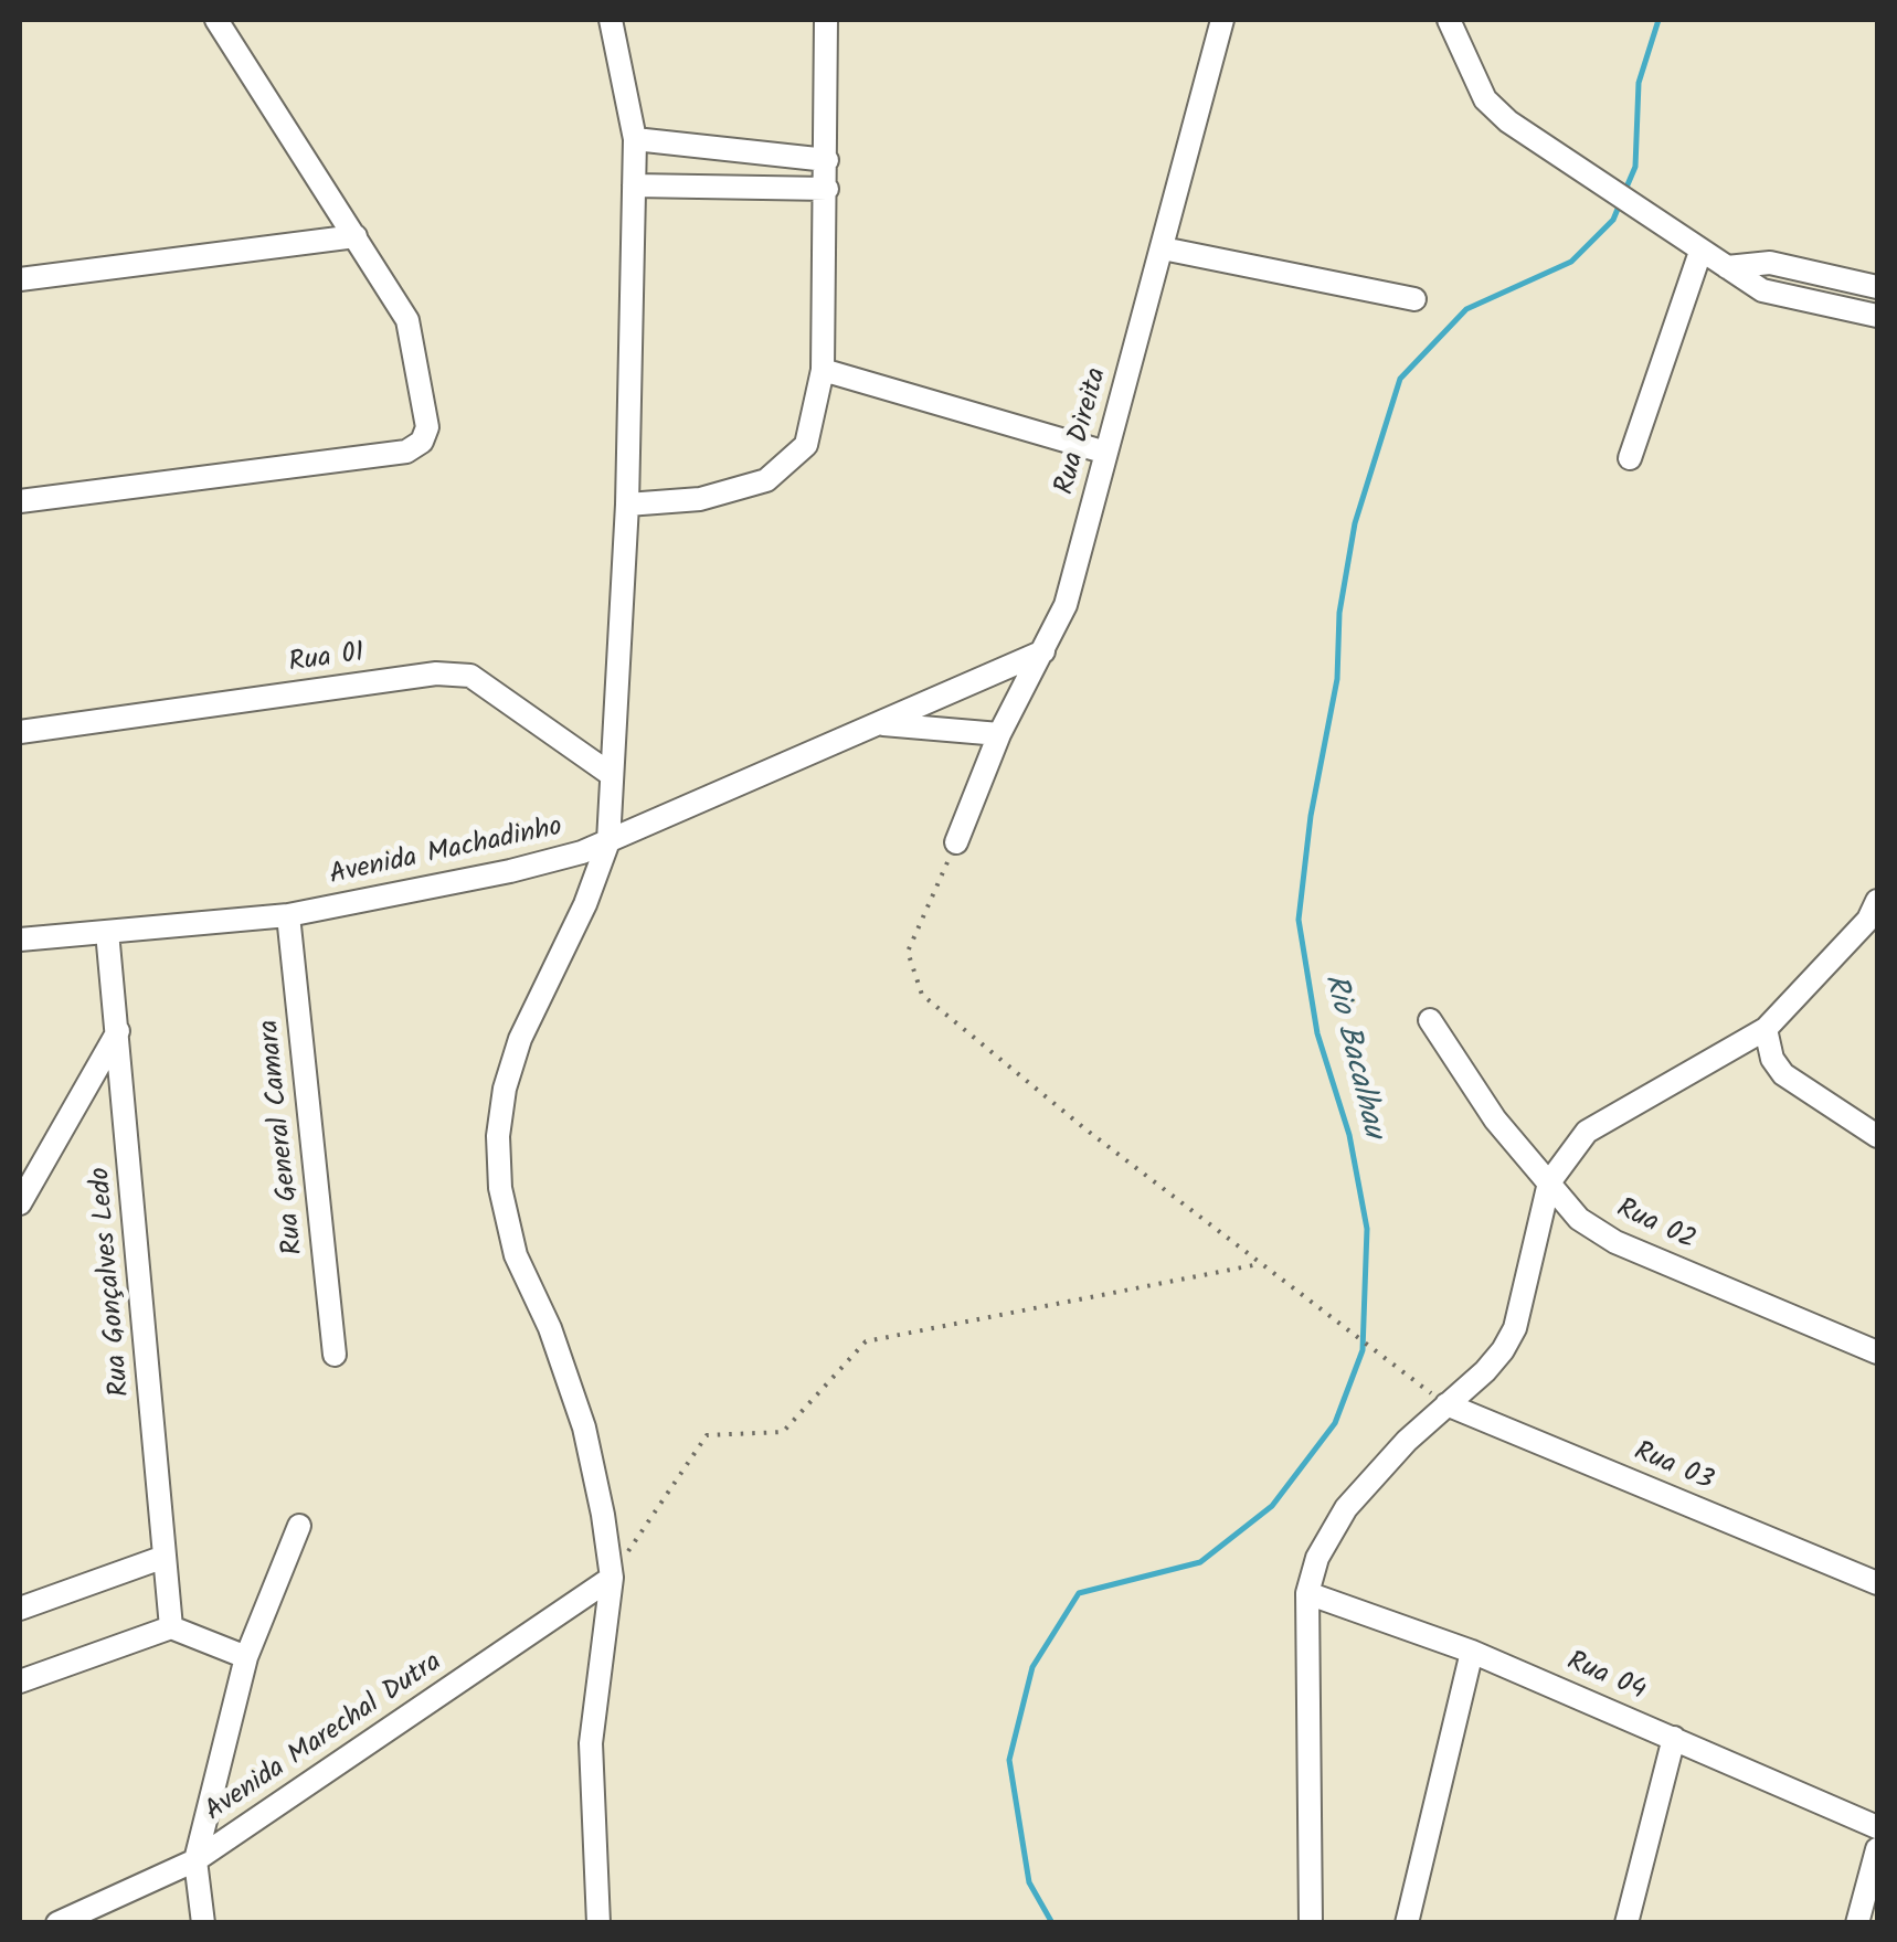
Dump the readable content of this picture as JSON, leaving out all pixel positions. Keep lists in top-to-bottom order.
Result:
{
  "streets": {
    "street": [
      "Rua Direita",
      "Rua 01",
      "Avenida Machadinho",
      "Rua General Camara",
      "Rua 02",
      "Rua Gonçalves Ledo",
      "Rua 03",
      "Rua 04",
      "Avenida Marechal Dutra"
    ]
  },
  "crossings": [
    ["Rua Direita", "Avenida Machadinho"],
    ["Avenida Machadinho", "Rua General Camara"],
    ["Avenida Machadinho", "Rua Gonçalves Ledo"]
  ],
  "water": ["Rio Bacalhau"]
}
